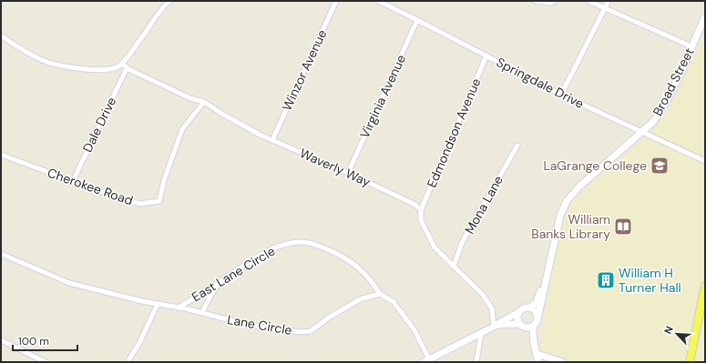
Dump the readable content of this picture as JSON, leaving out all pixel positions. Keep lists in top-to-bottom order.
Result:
{
  "streets": {
    "main road": ["Broad Street"],
    "street": [
      "Winzor Avenue",
      "Springdale Drive",
      "Virginia Avenue",
      "Dale Drive",
      "Edmondson Avenue",
      "Waverly Way",
      "Cherokee Road",
      "Mona Lane",
      "East Lane Circle",
      "Lane Circle"
    ]
  },
  "crossings": [
    ["Winzor Avenue", "Waverly Way"],
    ["Broad Street", "Springdale Drive"],
    ["Springdale Drive", "Virginia Avenue"],
    ["Springdale Drive", "Edmondson Avenue"],
    ["Virginia Avenue", "Waverly Way"],
    ["Dale Drive", "Waverly Way"],
    ["Dale Drive", "Cherokee Road"],
    ["Edmondson Avenue", "Waverly Way"],
    ["Waverly Way", "Cherokee Road"],
    ["East Lane Circle", "Lane Circle"]
  ],
  "places": {
    "school or university": ["LaGrange College"],
    "library": ["William Banks Library"],
    "building": ["William H Turner Hall"]
  },
  "scale_bar": "100 m",
  "north": "top left"
}
